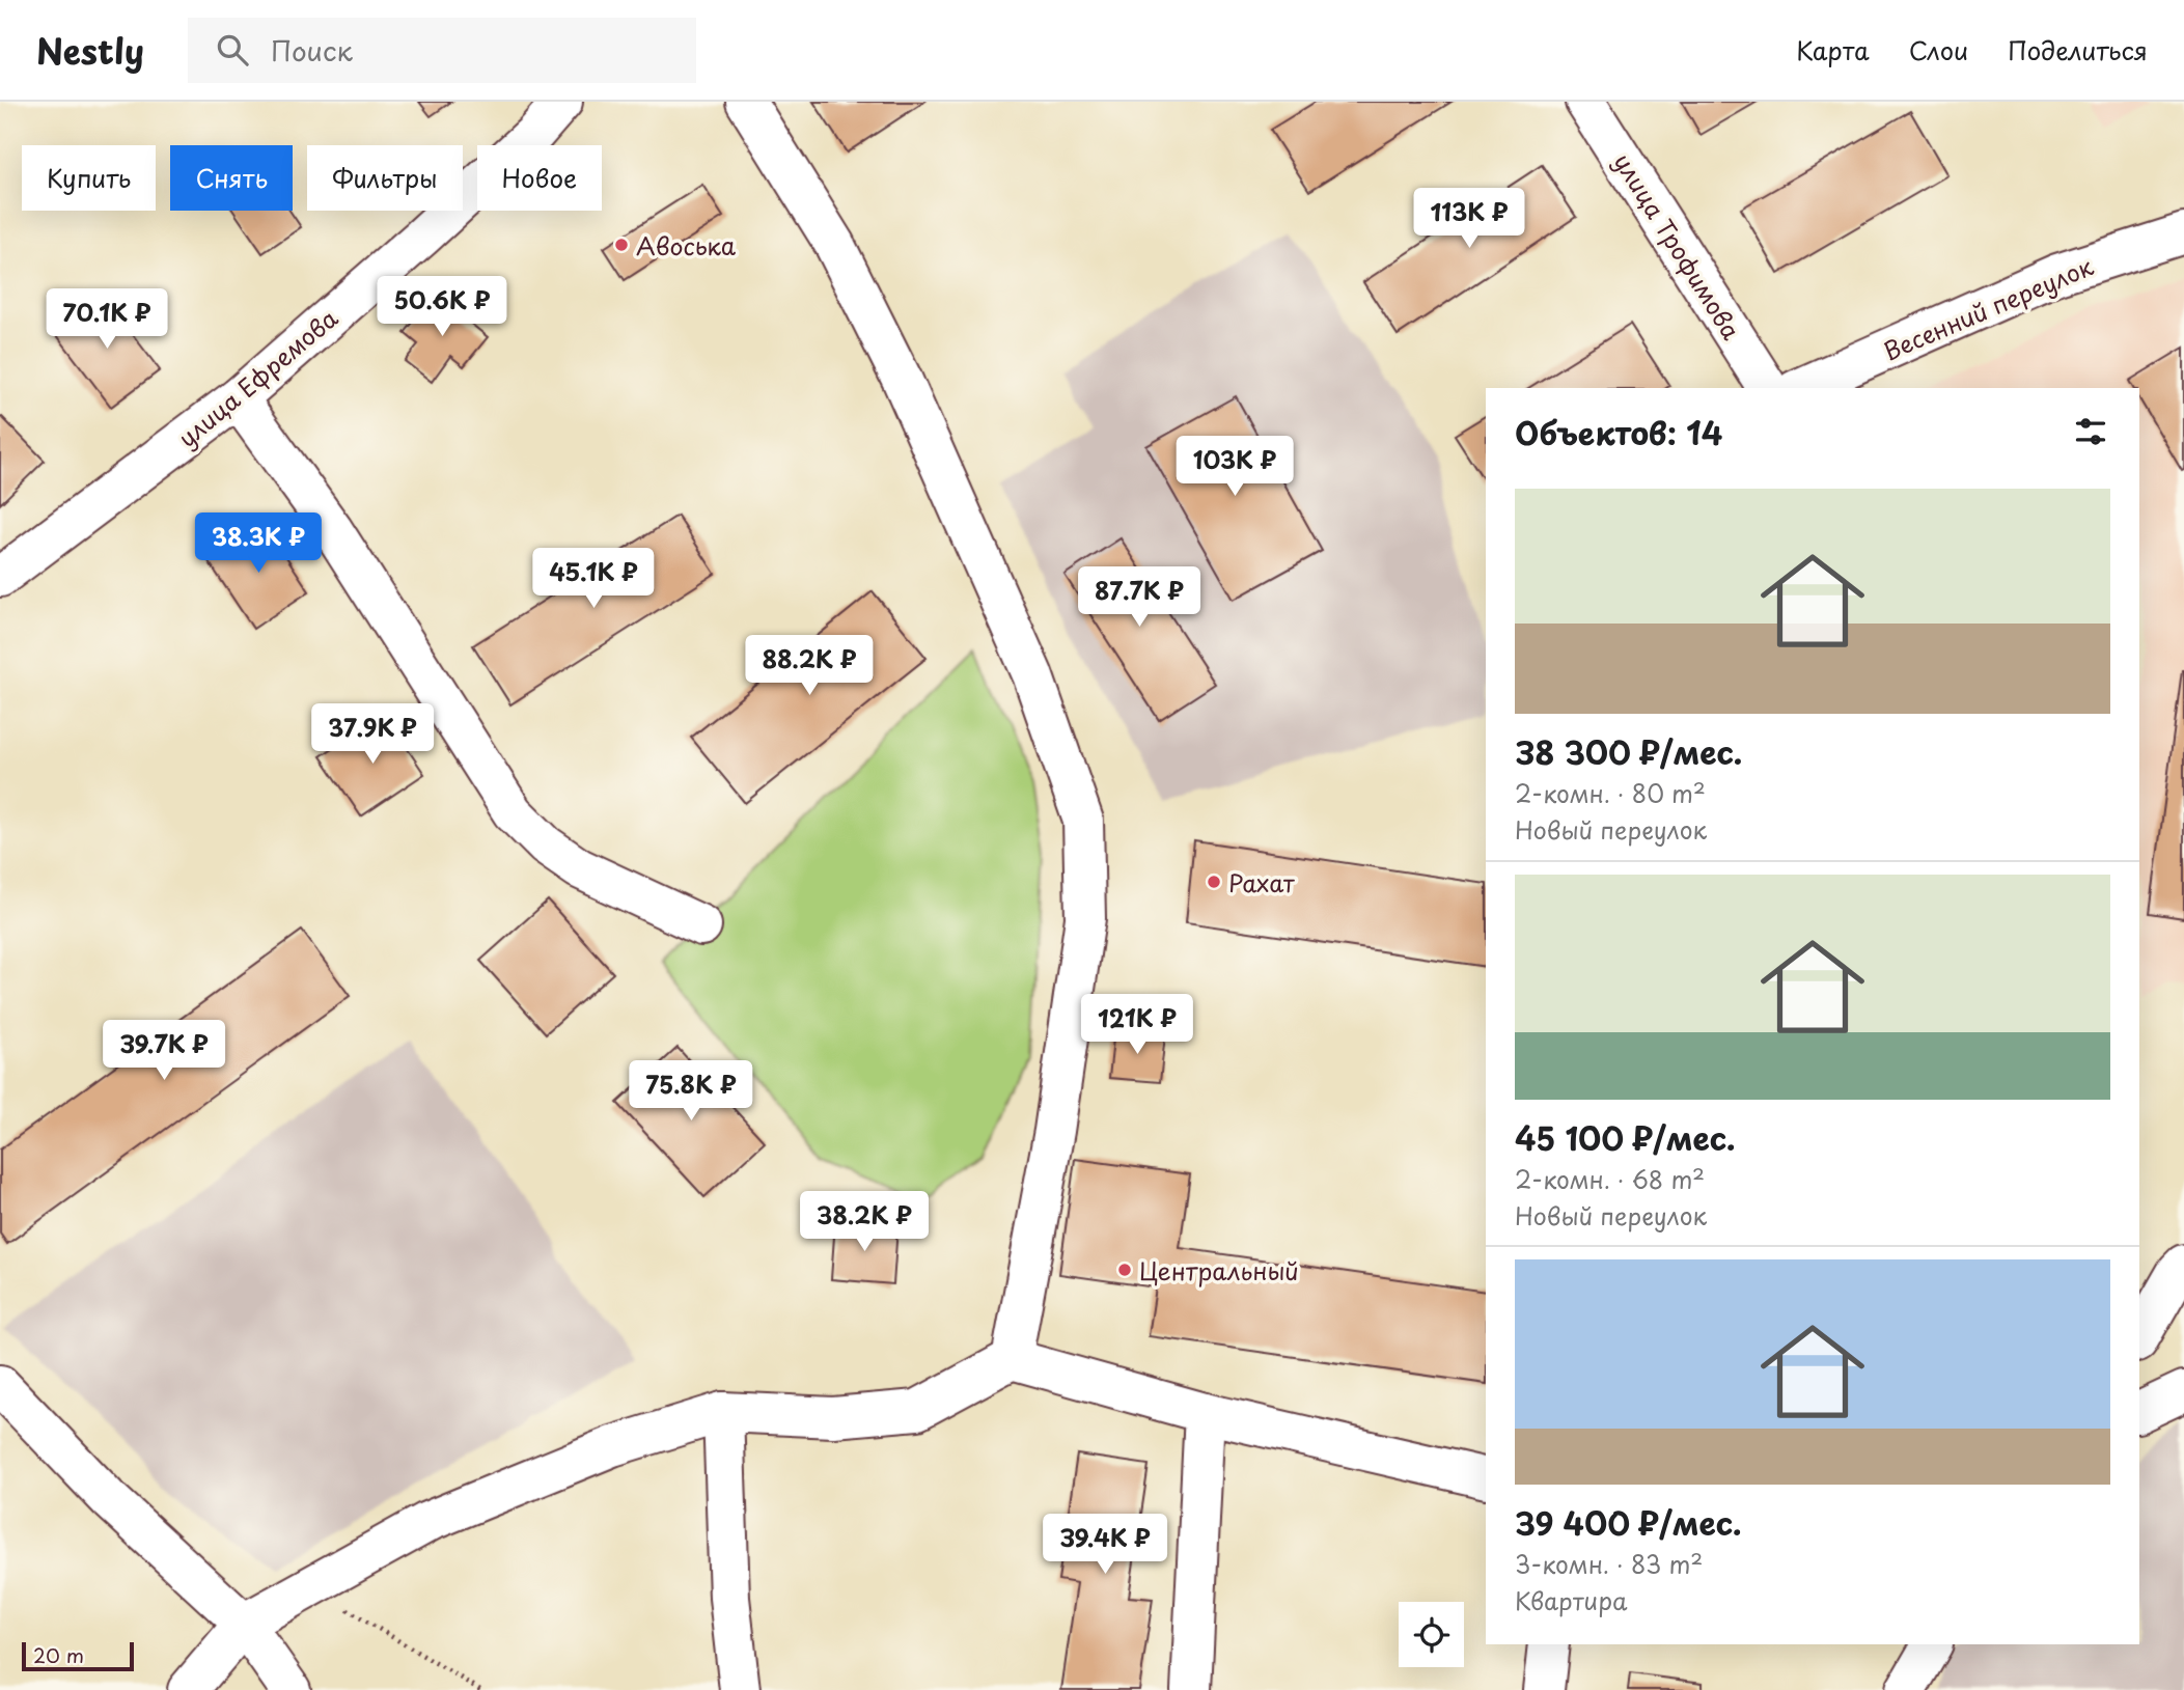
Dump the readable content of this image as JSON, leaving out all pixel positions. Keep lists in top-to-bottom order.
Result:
{
  "streets": {
    "street": ["улица Трофимова", "Весенний переулок", "улица Ефремова"]
  },
  "places": ["Авоська", "Рахат", "Центральный"],
  "scale_bar": "20 m",
  "page": {
    "header": "Nestly",
    "search": "Поиск",
    "nav": ["Карта", "Слои", "Поделиться"],
    "chip": [
      "Купить",
      "Снять",
      "Фильтры",
      "Новое"
    ],
    "price": [
      "113K ₽",
      "50.6K ₽",
      "70.1K ₽",
      "103K ₽",
      "38.3K ₽",
      "45.1K ₽",
      "87.7K ₽",
      "88.2K ₽",
      "37.9K ₽",
      "121K ₽",
      "39.7K ₽",
      "75.8K ₽",
      "38.2K ₽",
      "39.4K ₽"
    ],
    "heading": "Объектов: 14",
    "list": [
      {
        "name": "38 300 ₽/мес.",
        "note": "2-комн. · 80 m² · Новый переулок"
      },
      {
        "name": "45 100 ₽/мес.",
        "note": "2-комн. · 68 m² · Новый переулок"
      },
      {
        "name": "39 400 ₽/мес.",
        "note": "3-комн. · 83 m² · Квартира"
      }
    ],
    "scale": "20 m"
  }
}
